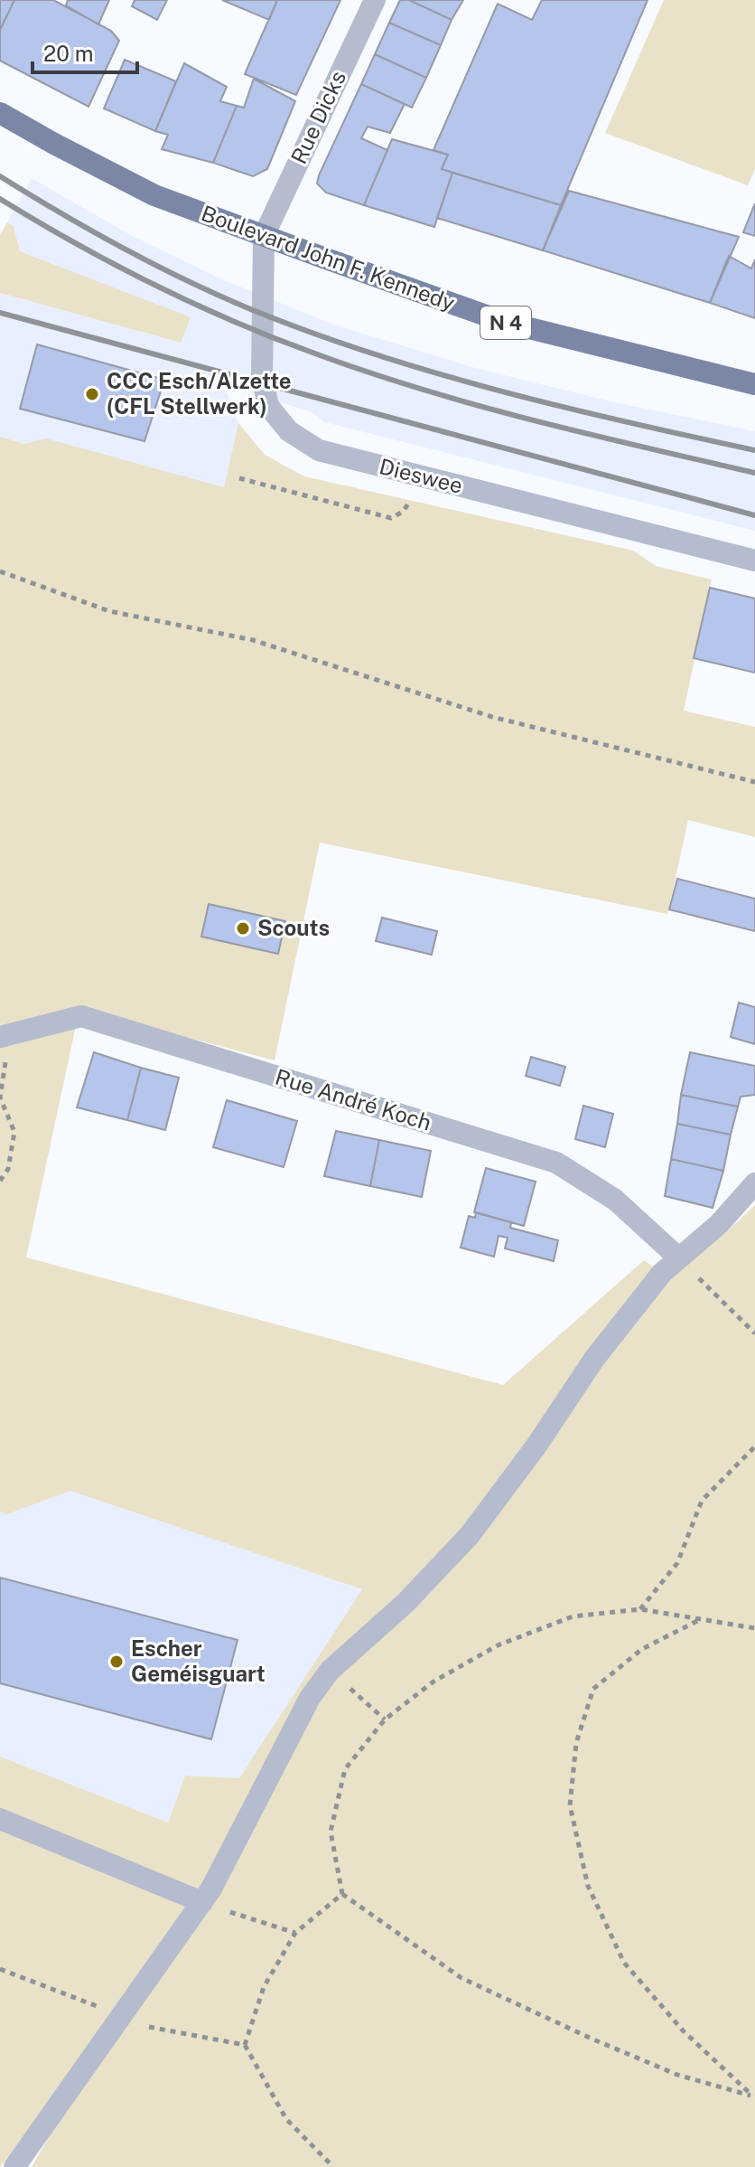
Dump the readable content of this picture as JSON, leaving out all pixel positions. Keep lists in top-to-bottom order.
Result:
{
  "streets": {
    "main road": ["Boulevard John F. Kennedy", "N 4"],
    "street": ["Rue Dicks", "Dieswee", "Rue André Koch"]
  },
  "crossings": [
    ["Rue Dicks", "Boulevard John F. Kennedy"],
    ["Rue Dicks", "Dieswee"],
    ["Boulevard John F. Kennedy", "Dieswee"]
  ],
  "places": ["CCC Esch/Alzette (CFL Stellwerk)", "Scouts", "Escher Geméisguart"],
  "scale_bar": "20 m"
}
